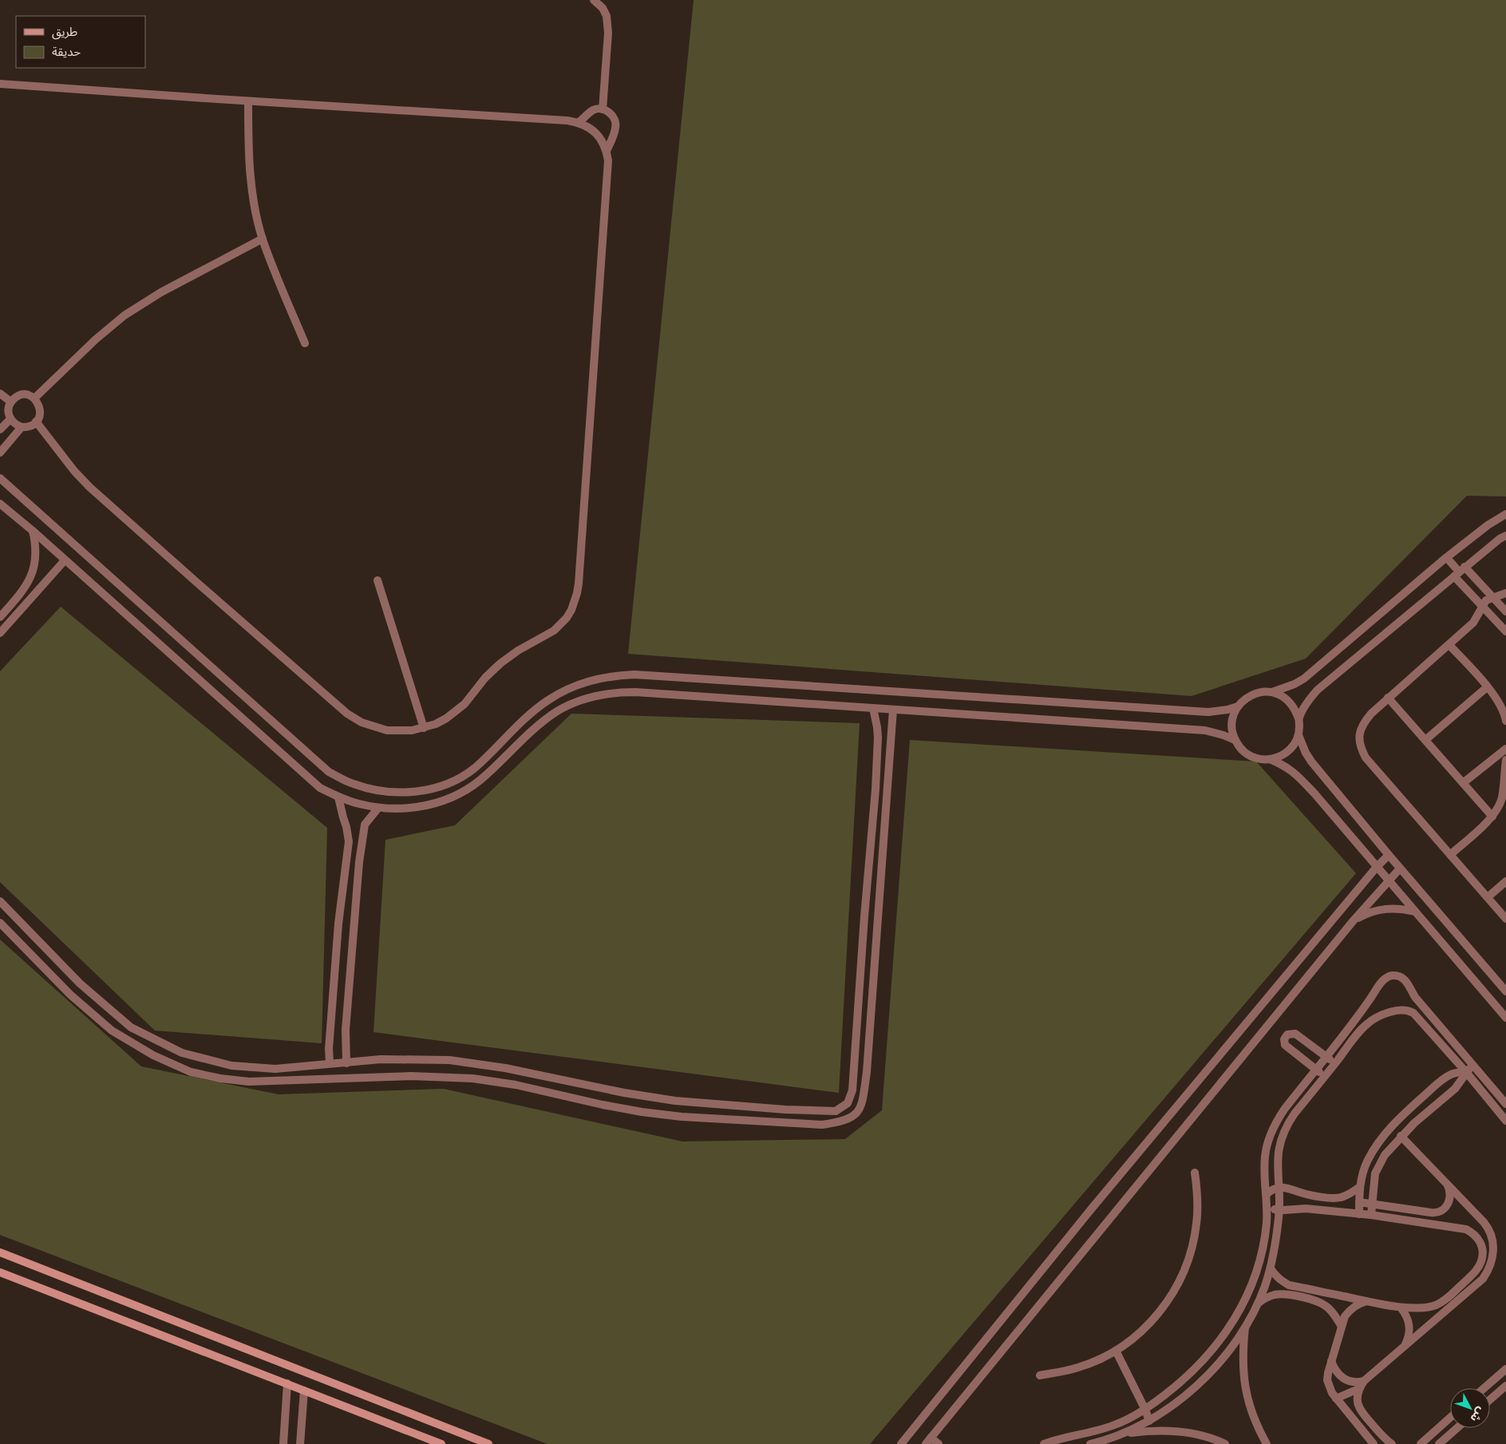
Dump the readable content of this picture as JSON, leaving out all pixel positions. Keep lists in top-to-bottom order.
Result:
{
  "legend": ["طريق", "حديقة"],
  "north": "bottom right"
}
